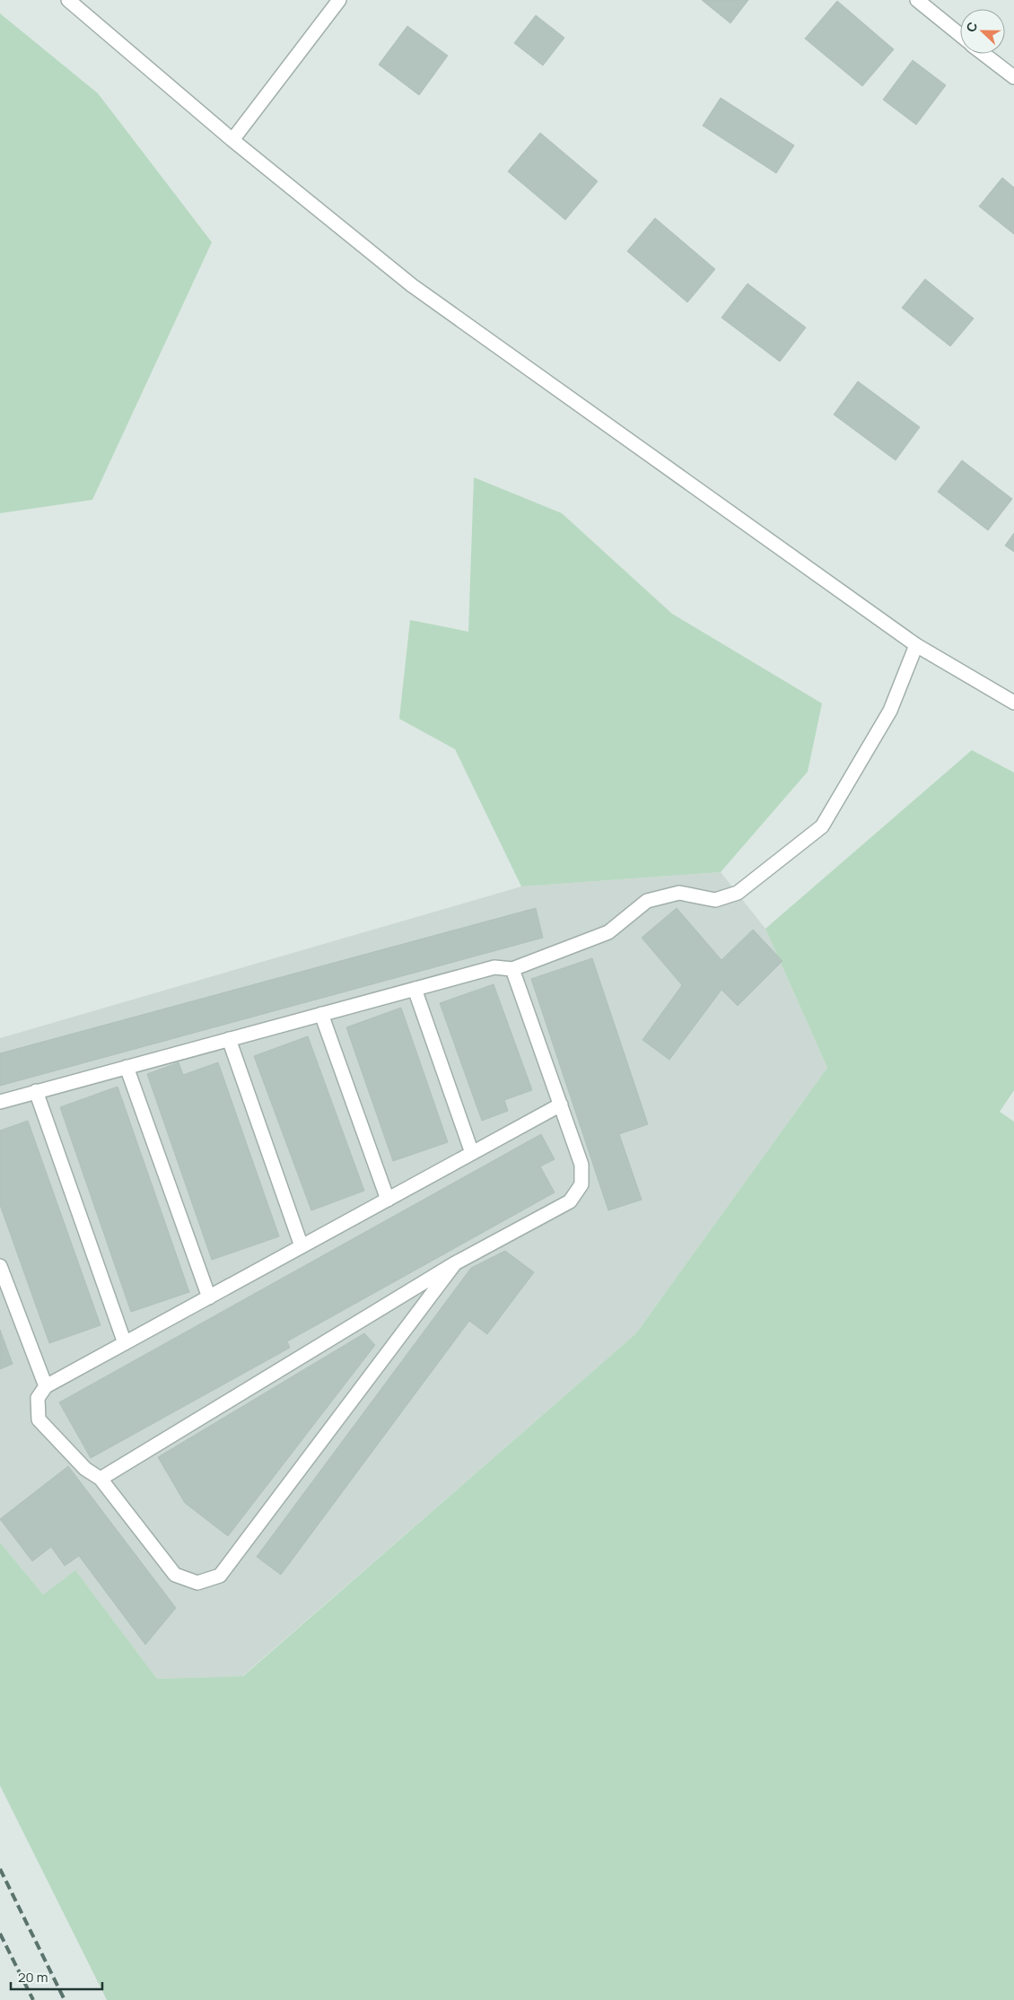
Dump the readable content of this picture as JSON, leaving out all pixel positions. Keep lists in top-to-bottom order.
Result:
{
  "scale_bar": "20 m",
  "north": "left"
}
